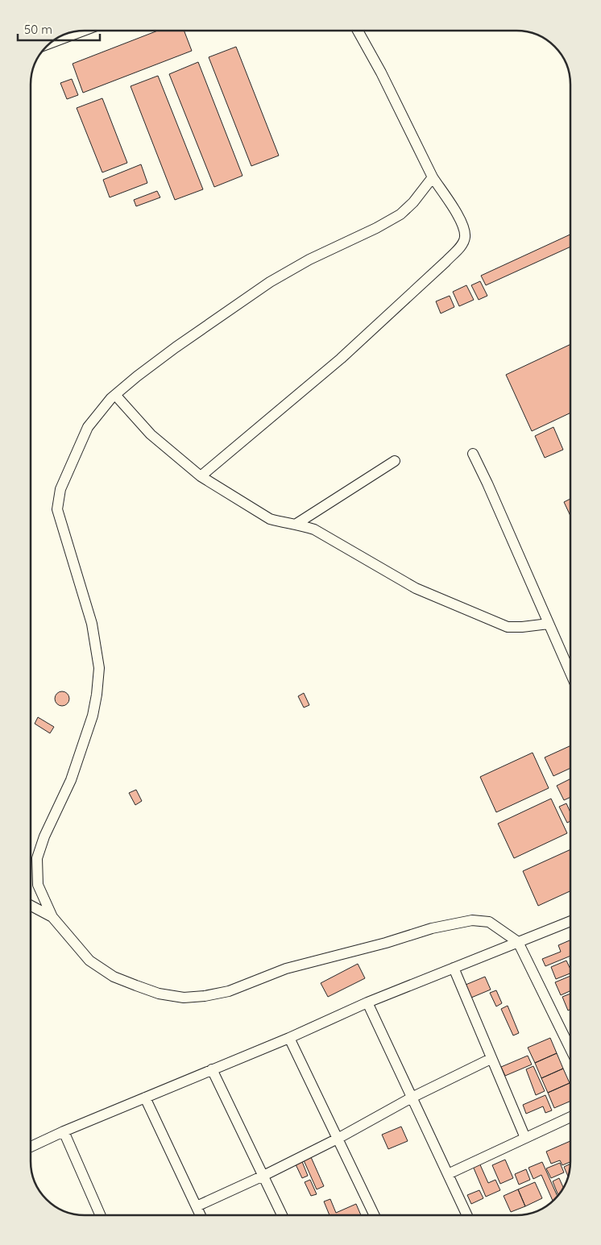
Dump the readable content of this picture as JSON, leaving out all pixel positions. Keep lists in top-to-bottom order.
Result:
{
  "scale_bar": "50 m"
}
